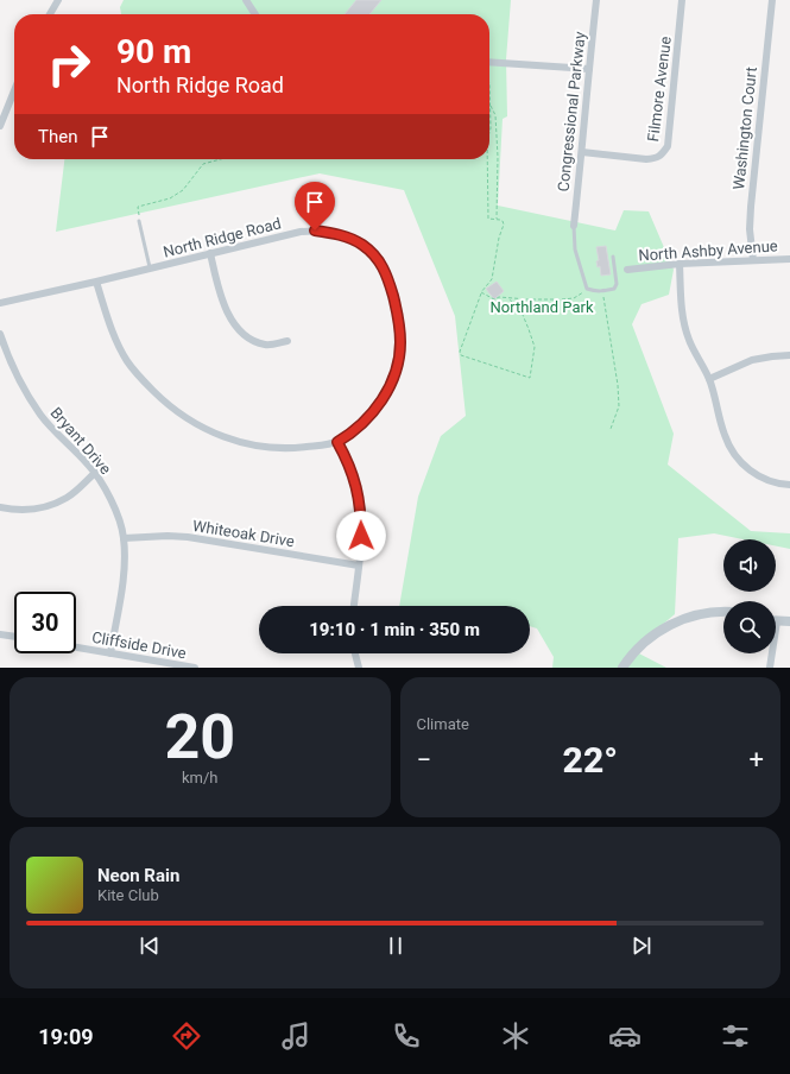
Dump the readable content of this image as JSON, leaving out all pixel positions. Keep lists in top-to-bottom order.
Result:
{
  "streets": {
    "street": [
      "Filmore Avenue",
      "Congressional Parkway",
      "Washington Court",
      "North Ridge Road",
      "North Ashby Avenue",
      "Bryant Drive",
      "Whiteoak Drive",
      "Cliffside Drive"
    ]
  },
  "crossings": [
    ["Filmore Avenue", "Congressional Parkway"],
    ["Washington Court", "North Ashby Avenue"],
    ["Bryant Drive", "Whiteoak Drive"],
    ["Bryant Drive", "Cliffside Drive"]
  ],
  "parks": ["Northland Park"],
  "page": {
    "turn": ["90 m", "North Ridge Road"],
    "then": "Then",
    "limit": "30",
    "trip": "19:10 · 1 min · 350 m",
    "tile": [
      ["20", "km/h"],
      "Climate"
    ],
    "heat": ["−", "22°", "+"],
    "song": ["Neon Rain", "Kite Club"],
    "tabs": "19:09"
  }
}
